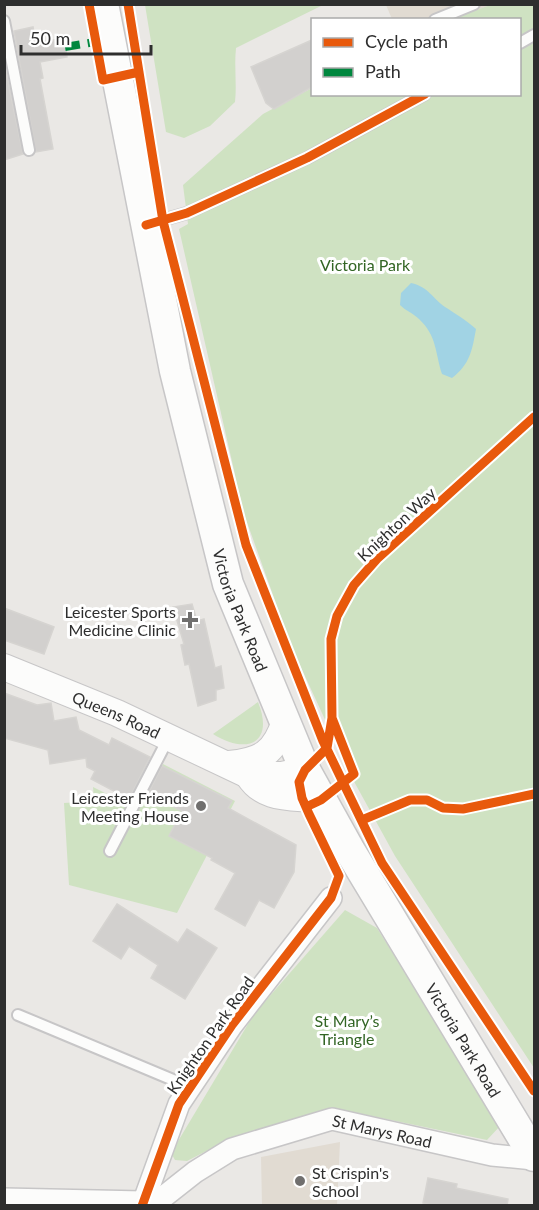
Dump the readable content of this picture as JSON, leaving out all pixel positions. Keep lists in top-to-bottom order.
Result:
{
  "streets": {
    "main road": ["Victoria Park Road"],
    "street": ["Queens Road", "Knighton Park Road", "St Marys Road"],
    "cycle path": ["Knighton Way"]
  },
  "crossings": [
    ["Victoria Park Road", "Queens Road"],
    ["Victoria Park Road", "St Marys Road"],
    ["Knighton Park Road", "St Marys Road"]
  ],
  "parks": ["Victoria Park", "St Mary’s Triangle"],
  "places": {
    "health": ["Leicester Sports Medicine Clinic"],
    "other": ["Leicester Friends Meeting House", "St Crispin's School"]
  },
  "legend": ["Cycle path", "Path"],
  "scale_bar": "50 m"
}
